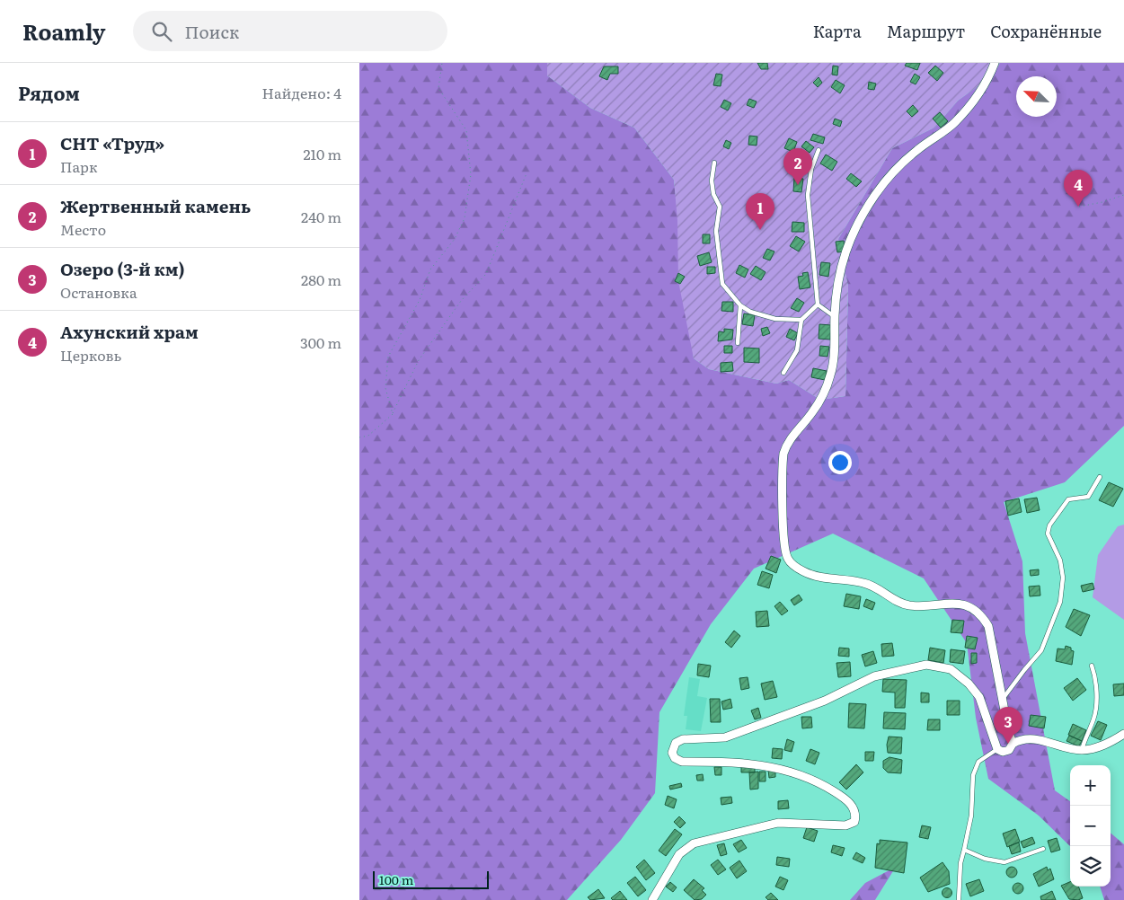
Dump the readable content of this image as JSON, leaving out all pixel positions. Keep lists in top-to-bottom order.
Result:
{
  "scale_bar": "100 m",
  "north": "top left",
  "page": {
    "header": "Roamly",
    "search": "Поиск",
    "nav": ["Карта", "Маршрут", "Сохранённые"],
    "heading": ["Рядом", "Найдено: 4"],
    "list": [
      {
        "mark": "1",
        "name": "СНТ «Труд»",
        "note": "Парк",
        "value": "210 m"
      },
      {
        "mark": "2",
        "name": "Жертвенный камень",
        "note": "Место",
        "value": "240 m"
      },
      {
        "mark": "3",
        "name": "Озеро (3-й км)",
        "note": "Остановка",
        "value": "280 m"
      },
      {
        "mark": "4",
        "name": "Ахунский храм",
        "note": "Церковь",
        "value": "300 m"
      }
    ],
    "pins": [
      "2",
      "4",
      "1",
      "3"
    ],
    "map_buttons": ["+", "−"],
    "scale": "100 m"
  }
}
